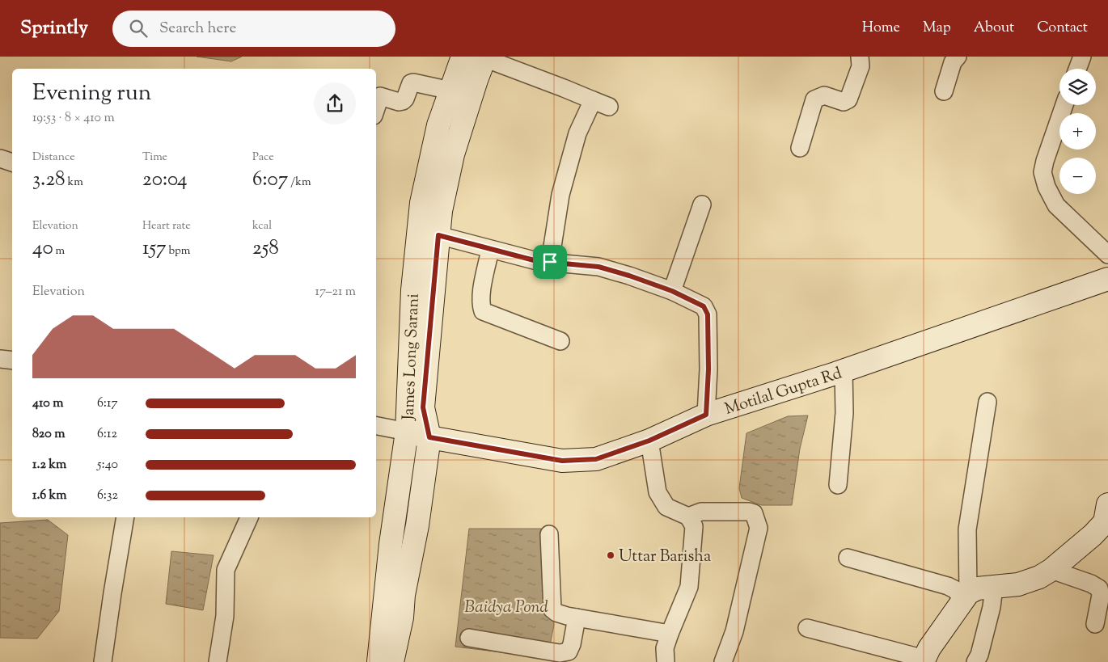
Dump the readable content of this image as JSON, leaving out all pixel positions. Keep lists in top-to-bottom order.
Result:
{
  "streets": {
    "main road": ["James Long Sarani", "Motilal Gupta Rd"]
  },
  "crossings": [
    ["James Long Sarani", "Motilal Gupta Rd"]
  ],
  "water": ["Baidya Pond"],
  "places": ["Uttar Barisha"],
  "page": {
    "header": "Sprintly",
    "search": "Search here",
    "nav": [
      "Home",
      "Map",
      "About",
      "Contact"
    ],
    "map_buttons": ["+", "−"],
    "heading": ["Evening run", "19:53 · 8 × 410 m"],
    "stats": [
      ["Distance", "3.28 km"],
      ["Time", "20:04"],
      ["Pace", "6:07 /km"],
      ["Elevation", "40 m"],
      ["Heart rate", "157 bpm"],
      ["kcal", "258"]
    ],
    "chart": ["Elevation", "17–21 m"],
    "list": [
      {
        "name": "410 m",
        "note": "6:17"
      },
      {
        "name": "820 m",
        "note": "6:12"
      },
      {
        "name": "1.2 km",
        "note": "5:40"
      },
      {
        "name": "1.6 km",
        "note": "6:32"
      }
    ]
  }
}
